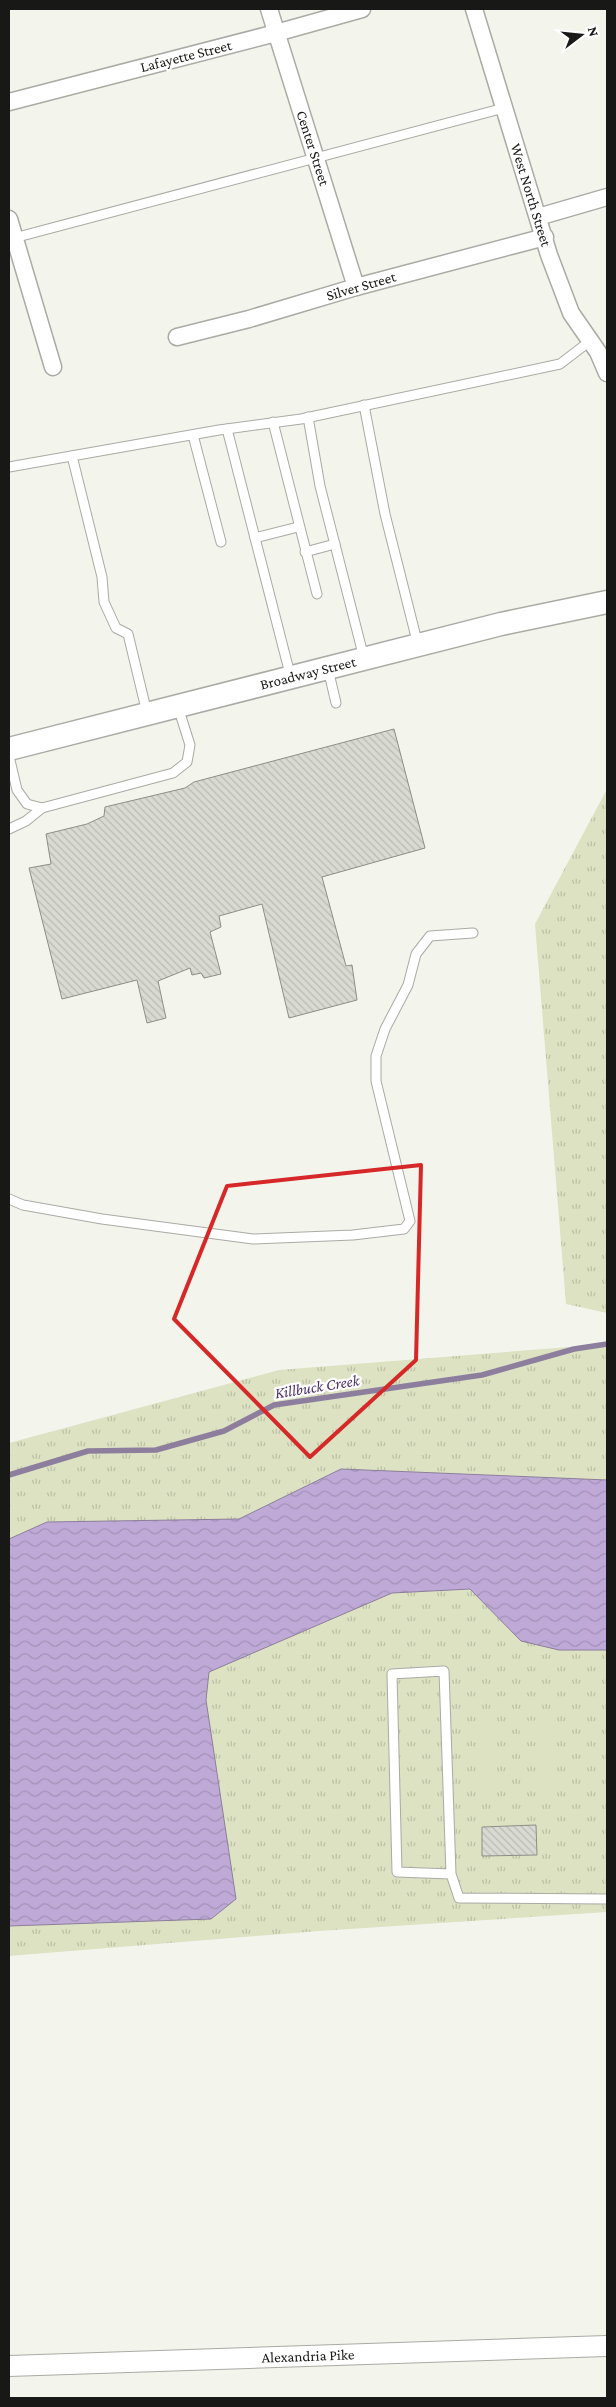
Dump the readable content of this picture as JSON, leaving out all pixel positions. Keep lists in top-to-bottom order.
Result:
{
  "streets": {
    "main road": ["Broadway Street"],
    "street": [
      "Lafayette Street",
      "Center Street",
      "West North Street",
      "Silver Street",
      "Alexandria Pike"
    ]
  },
  "crossings": [
    ["Lafayette Street", "Center Street"],
    ["Center Street", "Silver Street"],
    ["West North Street", "Silver Street"]
  ],
  "water": ["Killbuck Creek"],
  "north": "right"
}
